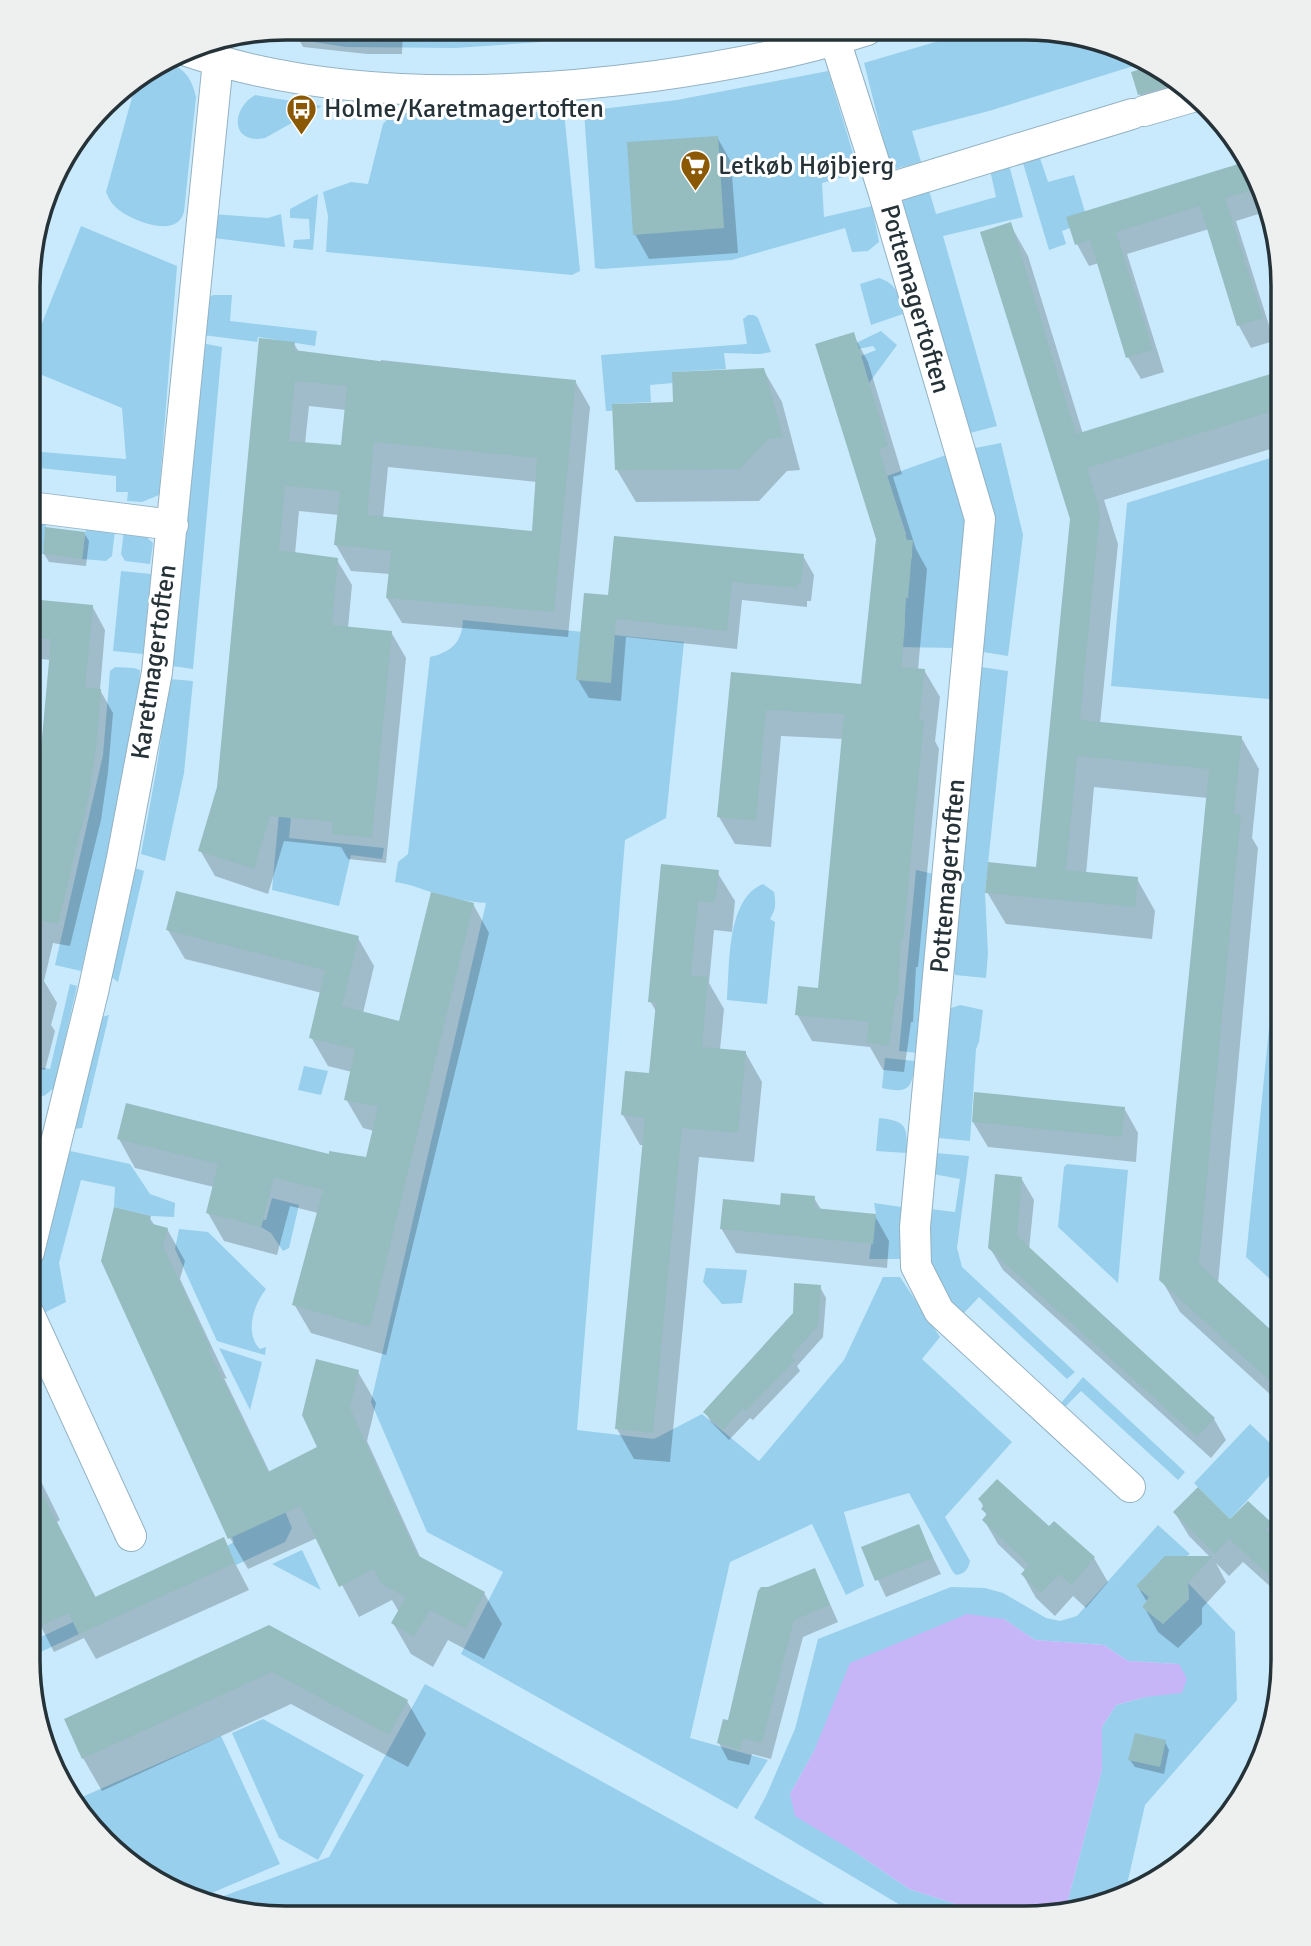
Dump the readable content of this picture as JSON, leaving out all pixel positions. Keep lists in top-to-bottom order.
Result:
{
  "streets": {
    "street": ["Pottemagertoften", "Karetmagertoften"]
  },
  "places": {
    "bus stop": ["Holme/Karetmagertoften"],
    "supermarket": ["Letkøb Højbjerg"]
  }
}
